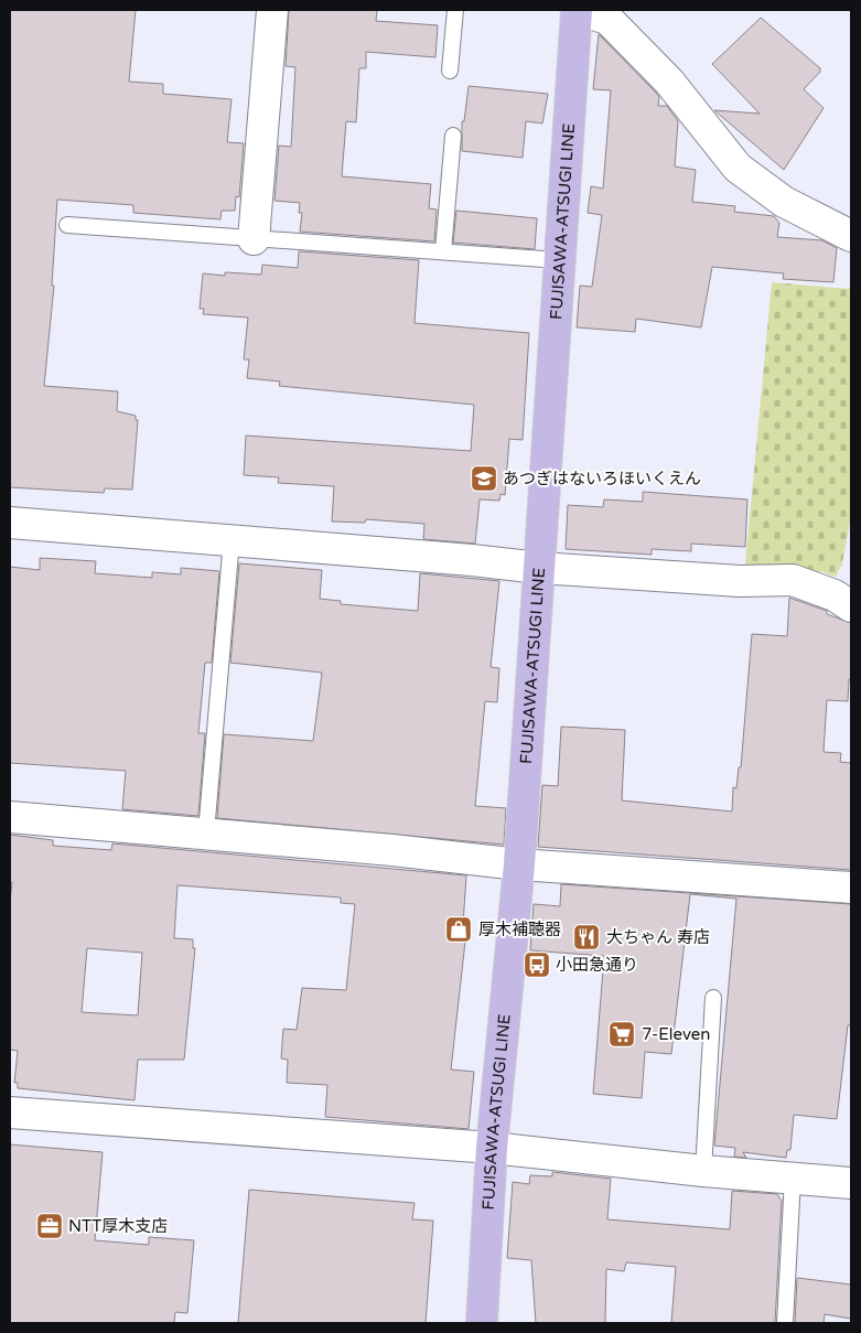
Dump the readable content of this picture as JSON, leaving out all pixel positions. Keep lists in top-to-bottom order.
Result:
{
  "streets": {
    "main road": ["FUJISAWA-ATSUGI LINE"]
  },
  "places": {
    "school or university": ["あつぎはないろほいくえん"],
    "shop": ["厚木補聴器"],
    "restaurant": ["大ちゃん 寿店"],
    "bus stop": ["小田急通り"],
    "supermarket": ["7-Eleven"],
    "office": ["NTT厚木支店"]
  }
}
